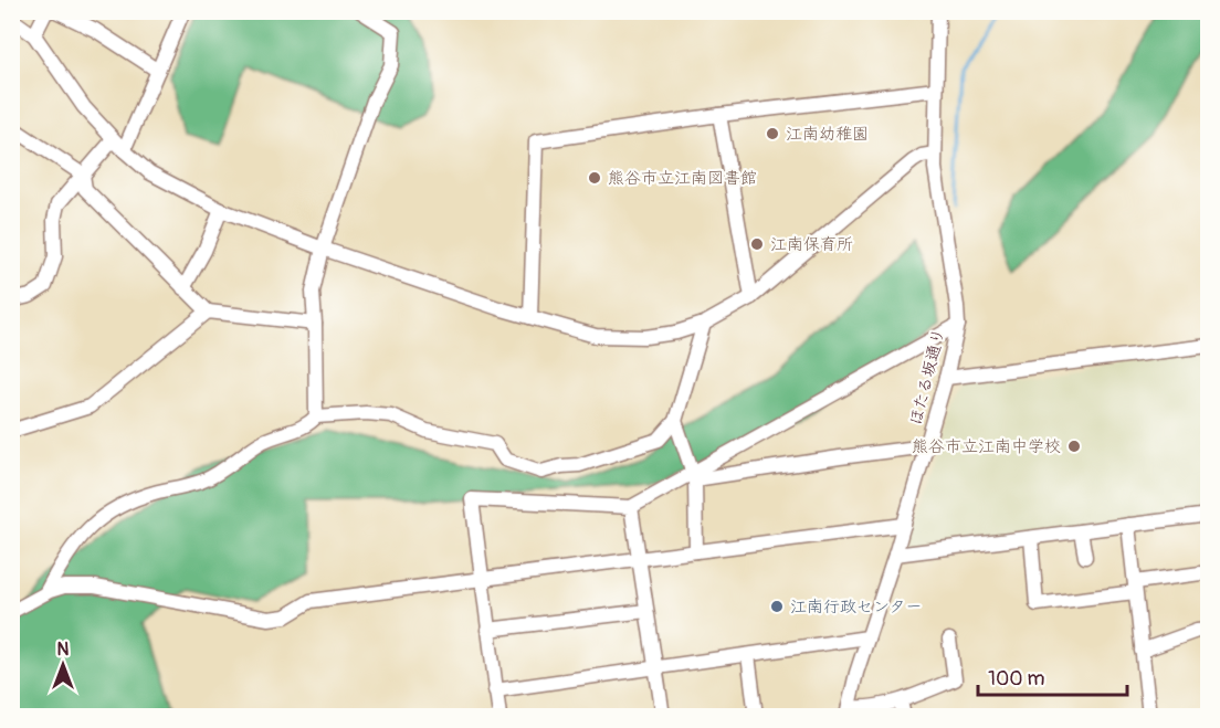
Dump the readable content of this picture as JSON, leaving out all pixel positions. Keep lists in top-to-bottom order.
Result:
{
  "streets": {
    "street": ["ほたる坂通り"]
  },
  "places": [
    "江南幼稚園",
    "熊谷市立江南図書館",
    "江南保育所",
    "熊谷市立江南中学校",
    "江南行政センター"
  ],
  "scale_bar": "100 m",
  "north": "top"
}
